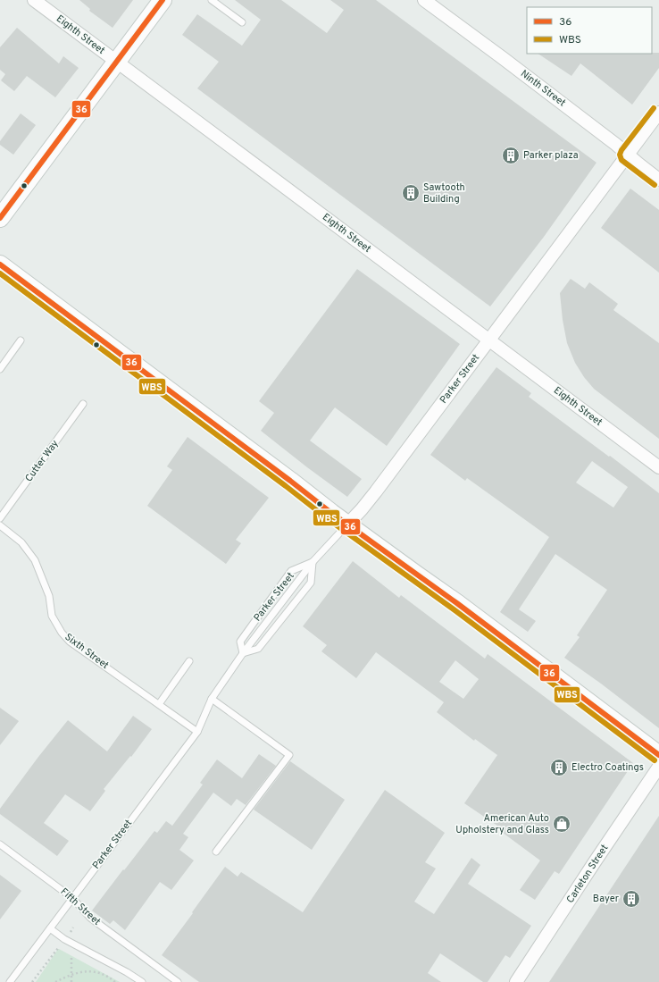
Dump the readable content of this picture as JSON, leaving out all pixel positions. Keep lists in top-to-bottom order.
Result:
{
  "streets": {
    "street": [
      "Eighth Street",
      "Ninth Street",
      "Parker Street",
      "Carleton Street"
    ],
    "lane": ["Cutter Way", "Sixth Street", "Fifth Street"]
  },
  "crossings": [
    ["Eighth Street", "Parker Street"],
    ["Ninth Street", "Parker Street"],
    ["Parker Street", "Sixth Street"],
    ["Parker Street", "Fifth Street"]
  ],
  "places": {
    "building": [
      "Parker plaza",
      "Sawtooth Building",
      "Electro Coatings",
      "Bayer"
    ],
    "shop": ["American Auto Upholstery and Glass"]
  },
  "lines": ["transit line 36", "transit line WBS"],
  "legend": ["36", "WBS"]
}
